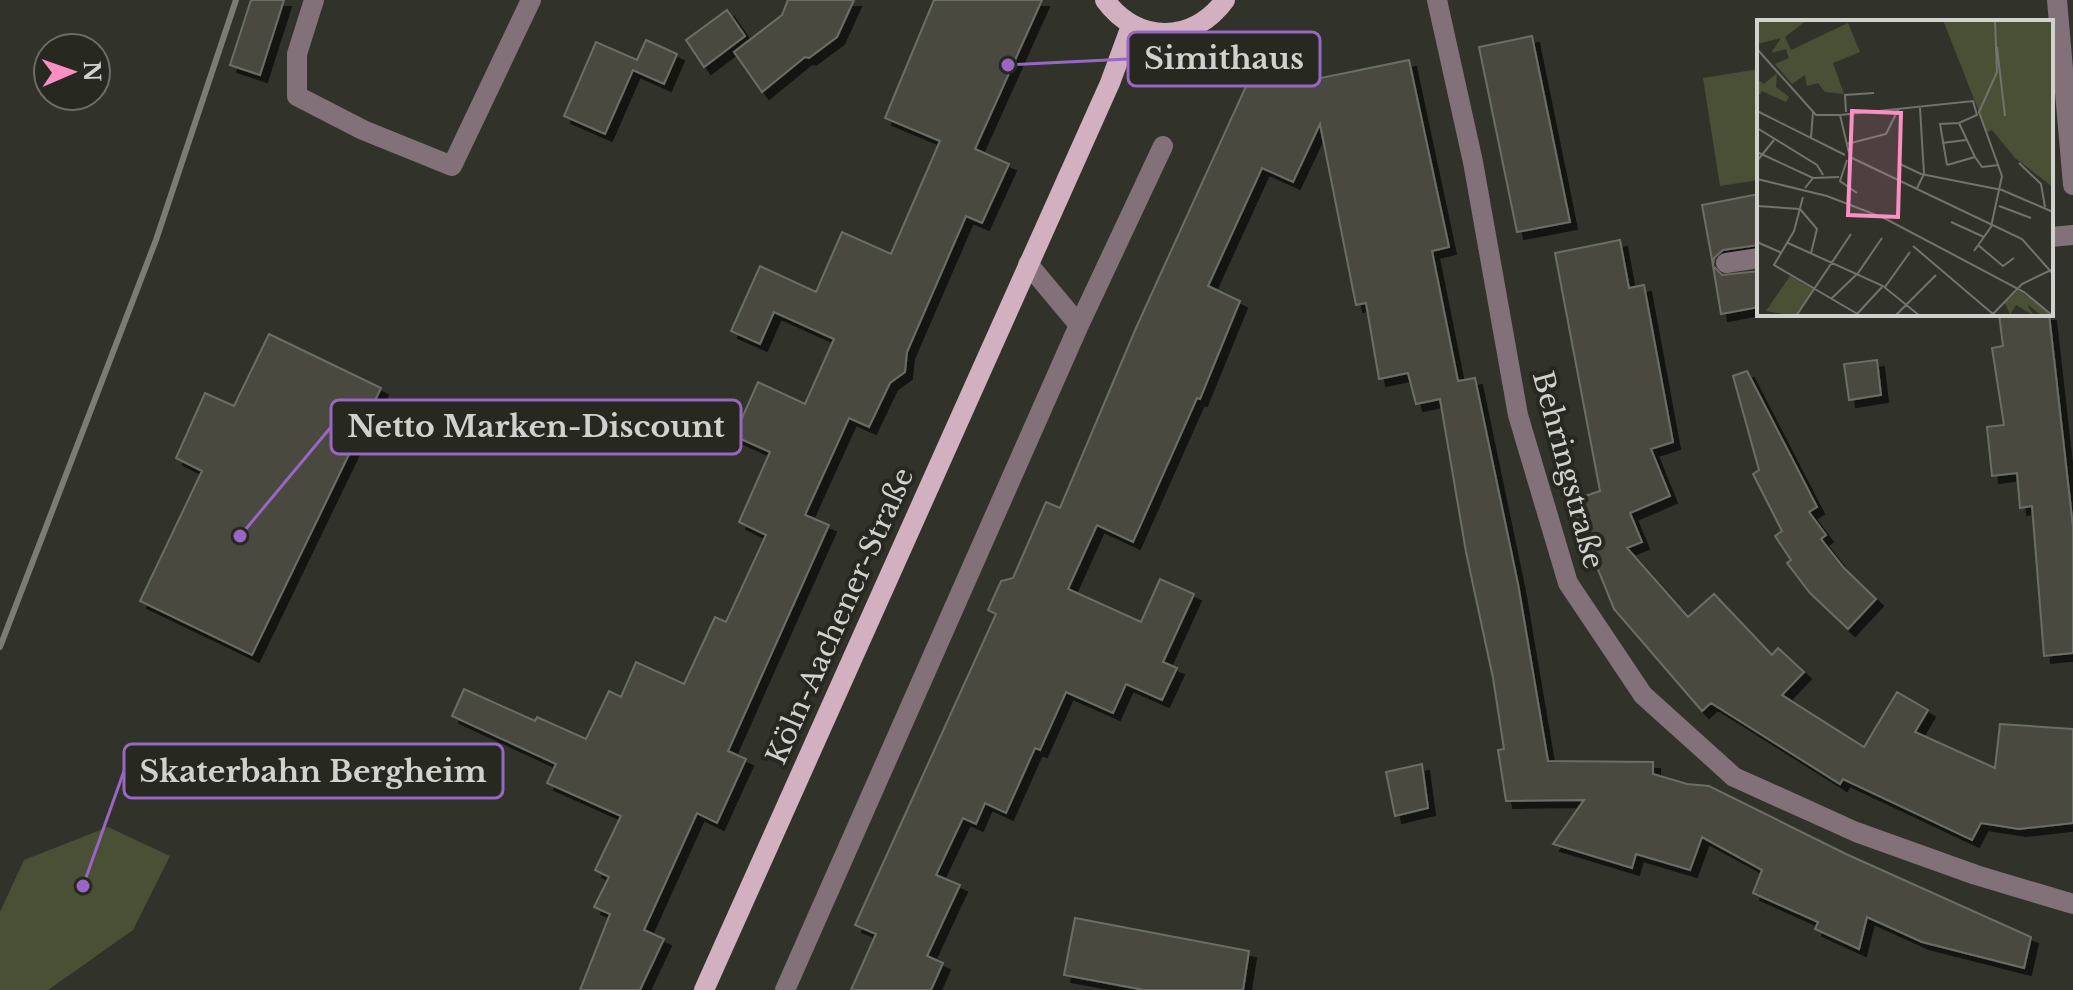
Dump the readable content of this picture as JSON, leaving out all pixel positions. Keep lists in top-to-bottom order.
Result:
{
  "streets": {
    "main road": ["Köln-Aachener-Straße"],
    "street": ["Behringstraße"]
  },
  "places": ["Simithaus", "Netto Marken-Discount", "Skaterbahn Bergheim"],
  "north": "right"
}
